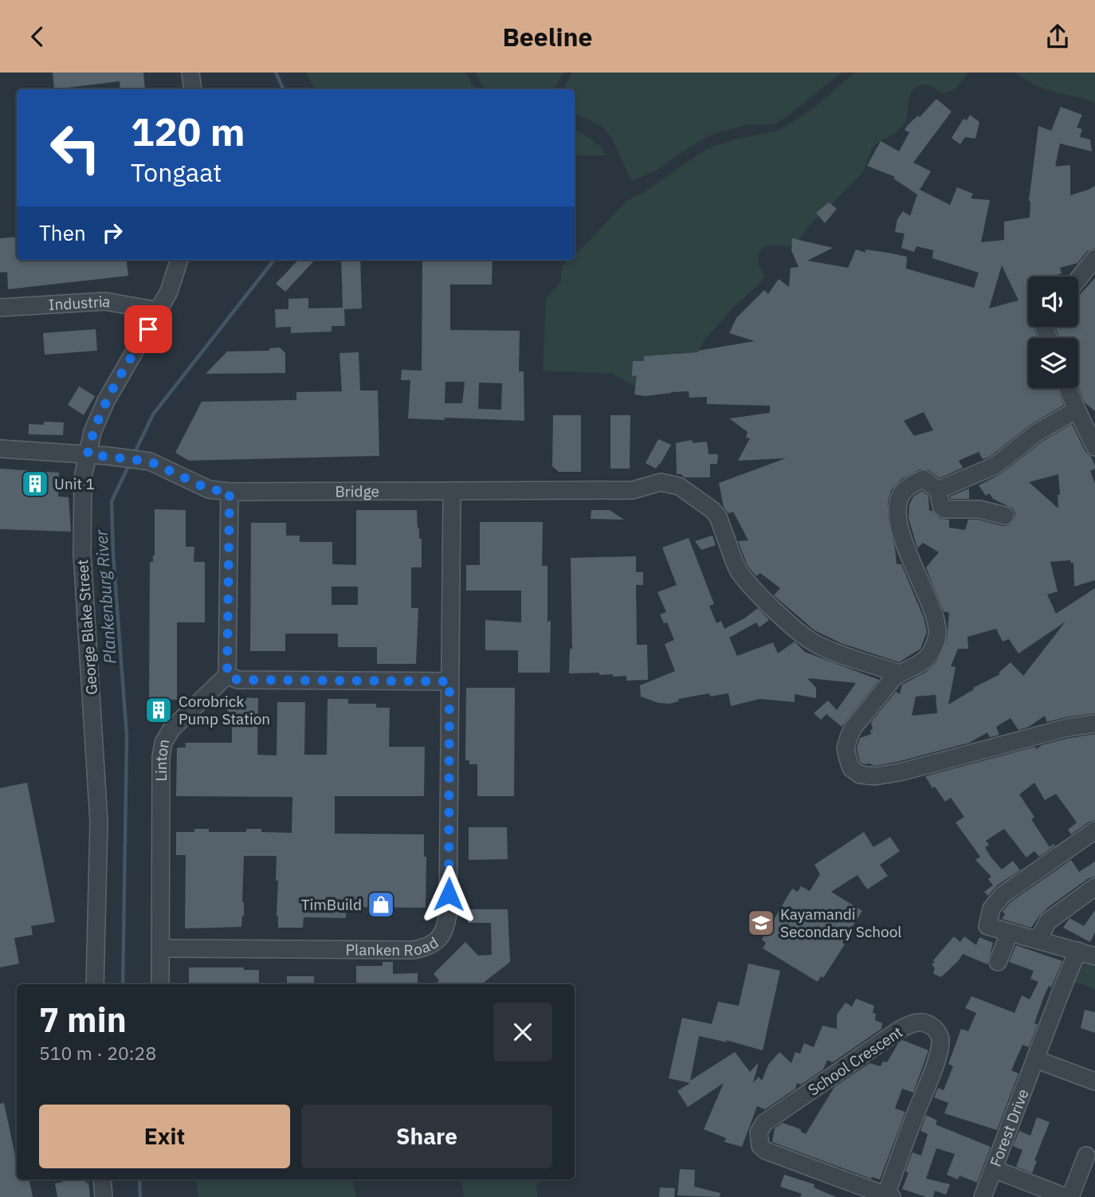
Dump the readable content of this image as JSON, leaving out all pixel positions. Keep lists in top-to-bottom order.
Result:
{
  "streets": {
    "street": [
      "Industria",
      "Bridge",
      "George Blake Street",
      "Linton",
      "Planken Road",
      "School Crescent",
      "Forest Drive"
    ]
  },
  "crossings": [
    ["Industria", "George Blake Street"],
    ["Bridge", "George Blake Street"],
    ["Bridge", "Planken Road"],
    ["Linton", "Planken Road"]
  ],
  "water": ["Plankenburg River"],
  "places": {
    "building": ["Unit 1", "Corobrick Pump Station"],
    "shop": ["TimBuild"],
    "school or university": ["Kayamandi Secondary School"]
  },
  "page": {
    "header": "Beeline",
    "turn": ["120 m", "Tongaat"],
    "then": "Then",
    "heading": ["7 min", "510 m · 20:28"],
    "buttons": ["Exit", "Share"]
  }
}
